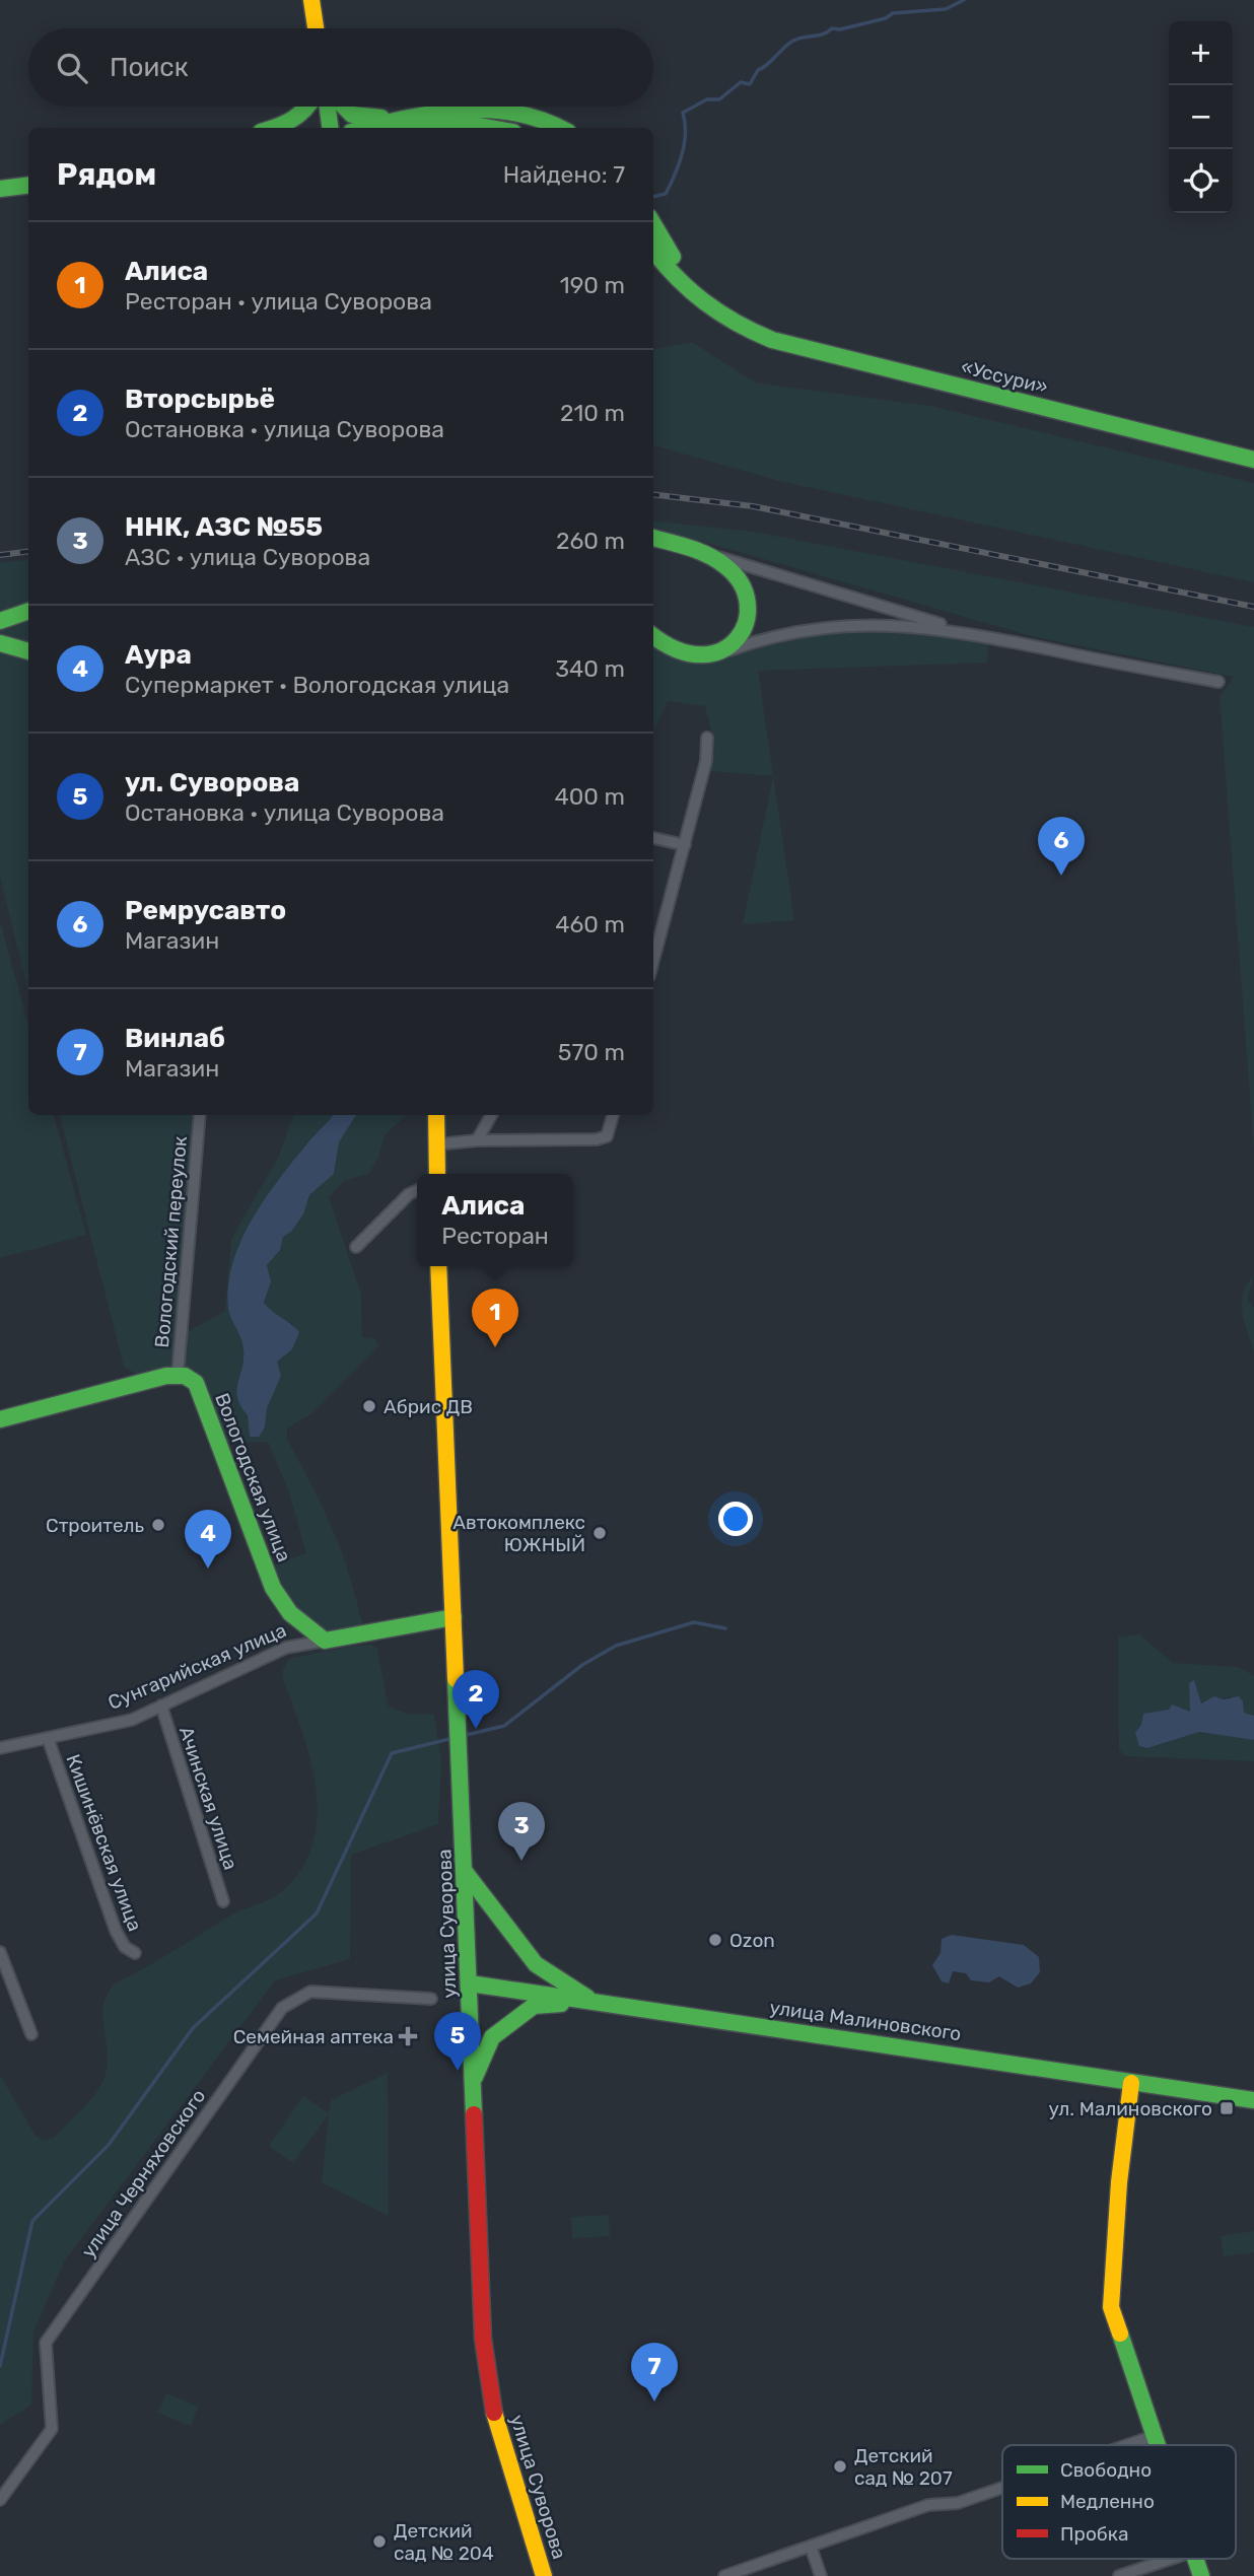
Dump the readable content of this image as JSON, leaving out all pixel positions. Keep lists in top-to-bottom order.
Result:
{
  "streets": {
    "main road": [
      "«Уссури»",
      "Вологодская улица",
      "Сунгарийская улица",
      "улица Суворова",
      "улица Малиновского"
    ],
    "street": [
      "Вологодский переулок",
      "Ачинская улица",
      "Кишинёвская улица",
      "улица Черняховского"
    ]
  },
  "crossings": [
    ["Вологодский переулок", "Вологодская улица"],
    ["Вологодская улица", "Сунгарийская улица"],
    ["Сунгарийская улица", "Ачинская улица"],
    ["Сунгарийская улица", "Кишинёвская улица"],
    ["Сунгарийская улица", "улица Суворова"],
    ["улица Суворова", "улица Малиновского"]
  ],
  "places": {
    "other": [
      "Абрис ДВ",
      "Строитель",
      "Автокомплекс ЮЖНЫЙ",
      "Ozon",
      "Детский сад № 207",
      "Детский сад № 204"
    ],
    "health": ["Семейная аптека"],
    "transit": ["ул. Малиновского"]
  },
  "legend": ["Свободно", "Медленно", "Пробка"],
  "page": {
    "map_buttons": ["+", "−"],
    "search": "Поиск",
    "heading": ["Рядом", "Найдено: 7"],
    "list": [
      {
        "mark": "1",
        "name": "Алиса",
        "note": "Ресторан · улица Суворова",
        "value": "190 m"
      },
      {
        "mark": "2",
        "name": "Вторсырьё",
        "note": "Остановка · улица Суворова",
        "value": "210 m"
      },
      {
        "mark": "3",
        "name": "ННК, АЗС №55",
        "note": "АЗС · улица Суворова",
        "value": "260 m"
      },
      {
        "mark": "4",
        "name": "Аура",
        "note": "Супермаркет · Вологодская улица",
        "value": "340 m"
      },
      {
        "mark": "5",
        "name": "ул. Суворова",
        "note": "Остановка · улица Суворова",
        "value": "400 m"
      },
      {
        "mark": "6",
        "name": "Ремрусавто",
        "note": "Магазин",
        "value": "460 m"
      },
      {
        "mark": "7",
        "name": "Винлаб",
        "note": "Магазин",
        "value": "570 m"
      }
    ],
    "pins": [
      "6",
      "1",
      "4",
      "2",
      "3",
      "5",
      "7"
    ],
    "popup": ["Алиса", "Ресторан"]
  }
}
